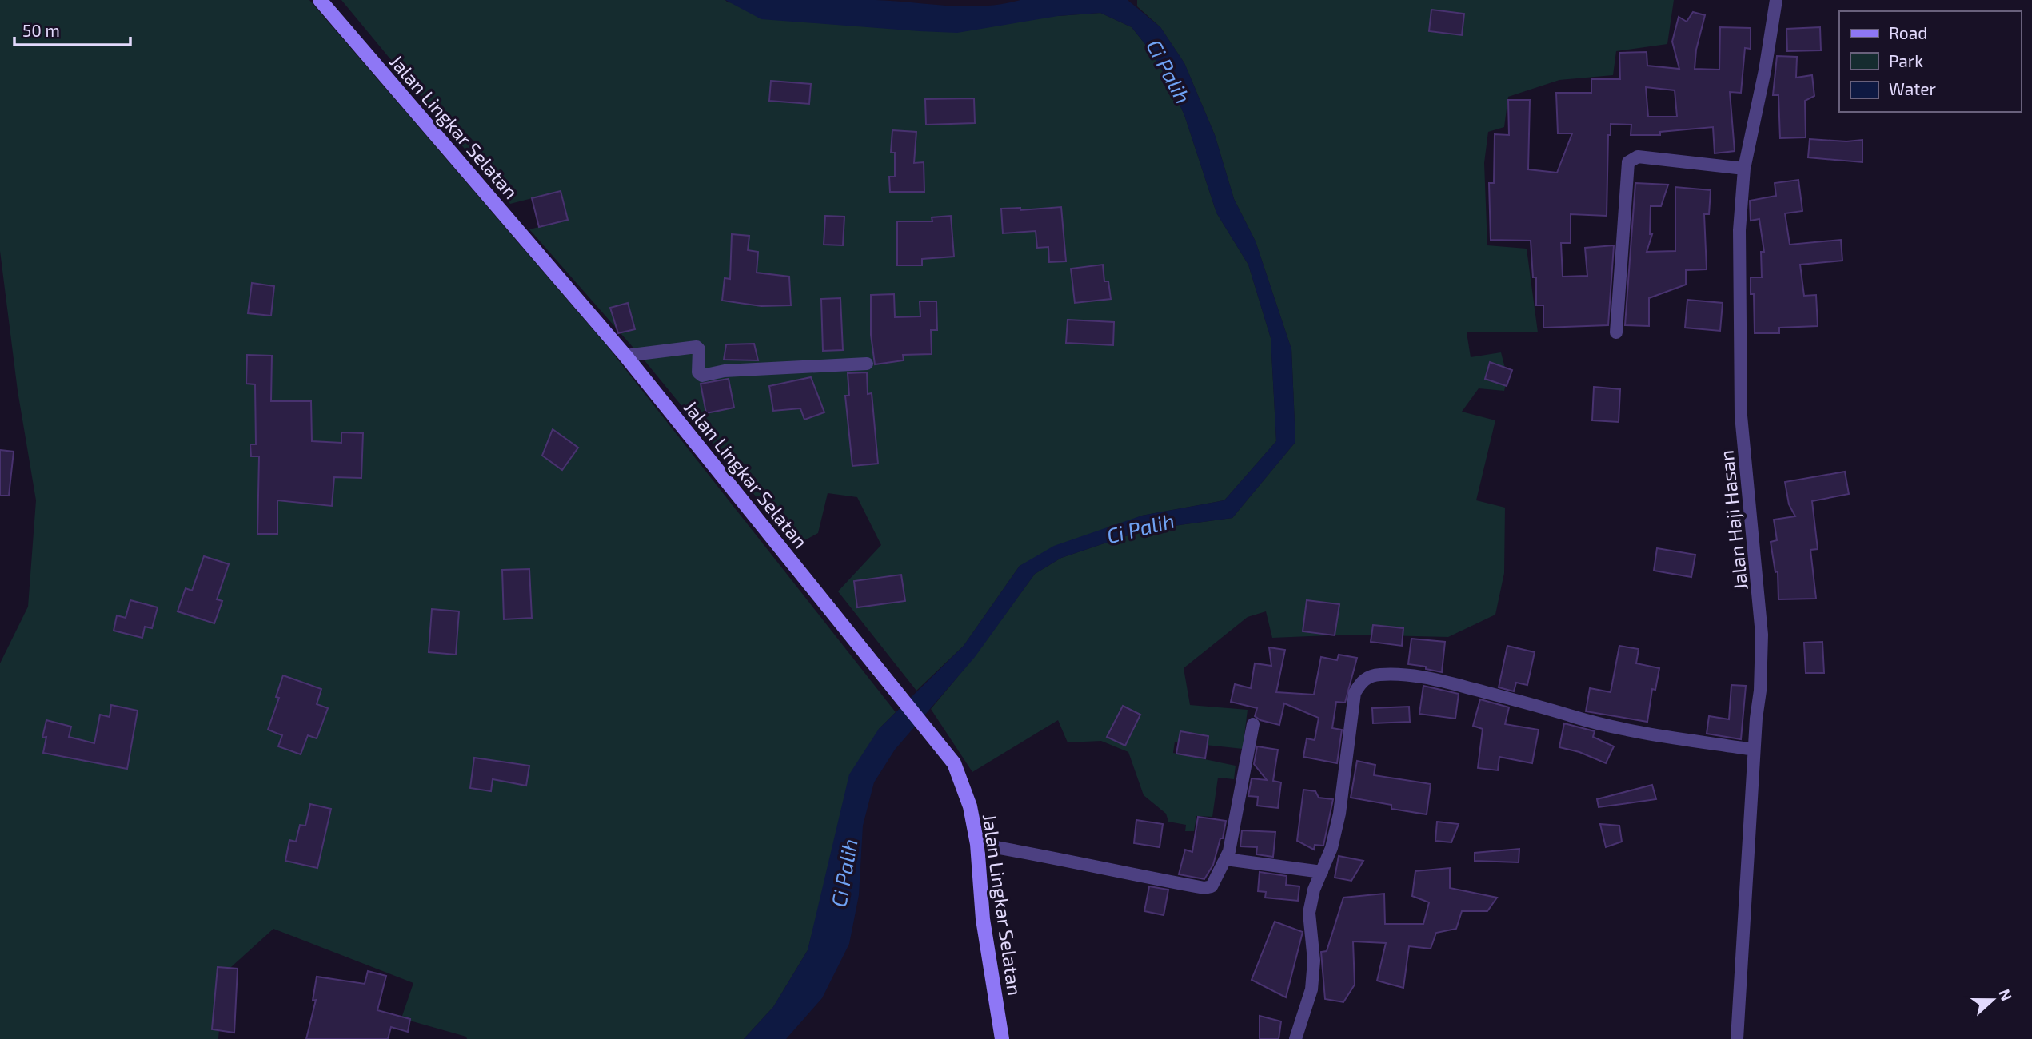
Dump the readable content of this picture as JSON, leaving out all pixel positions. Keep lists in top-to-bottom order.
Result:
{
  "streets": {
    "street": ["Jalan Lingkar Selatan", "Jalan Haji Hasan"]
  },
  "water": ["Ci Palih"],
  "legend": ["Road", "Park", "Water"],
  "scale_bar": "50 m",
  "north": "right"
}
